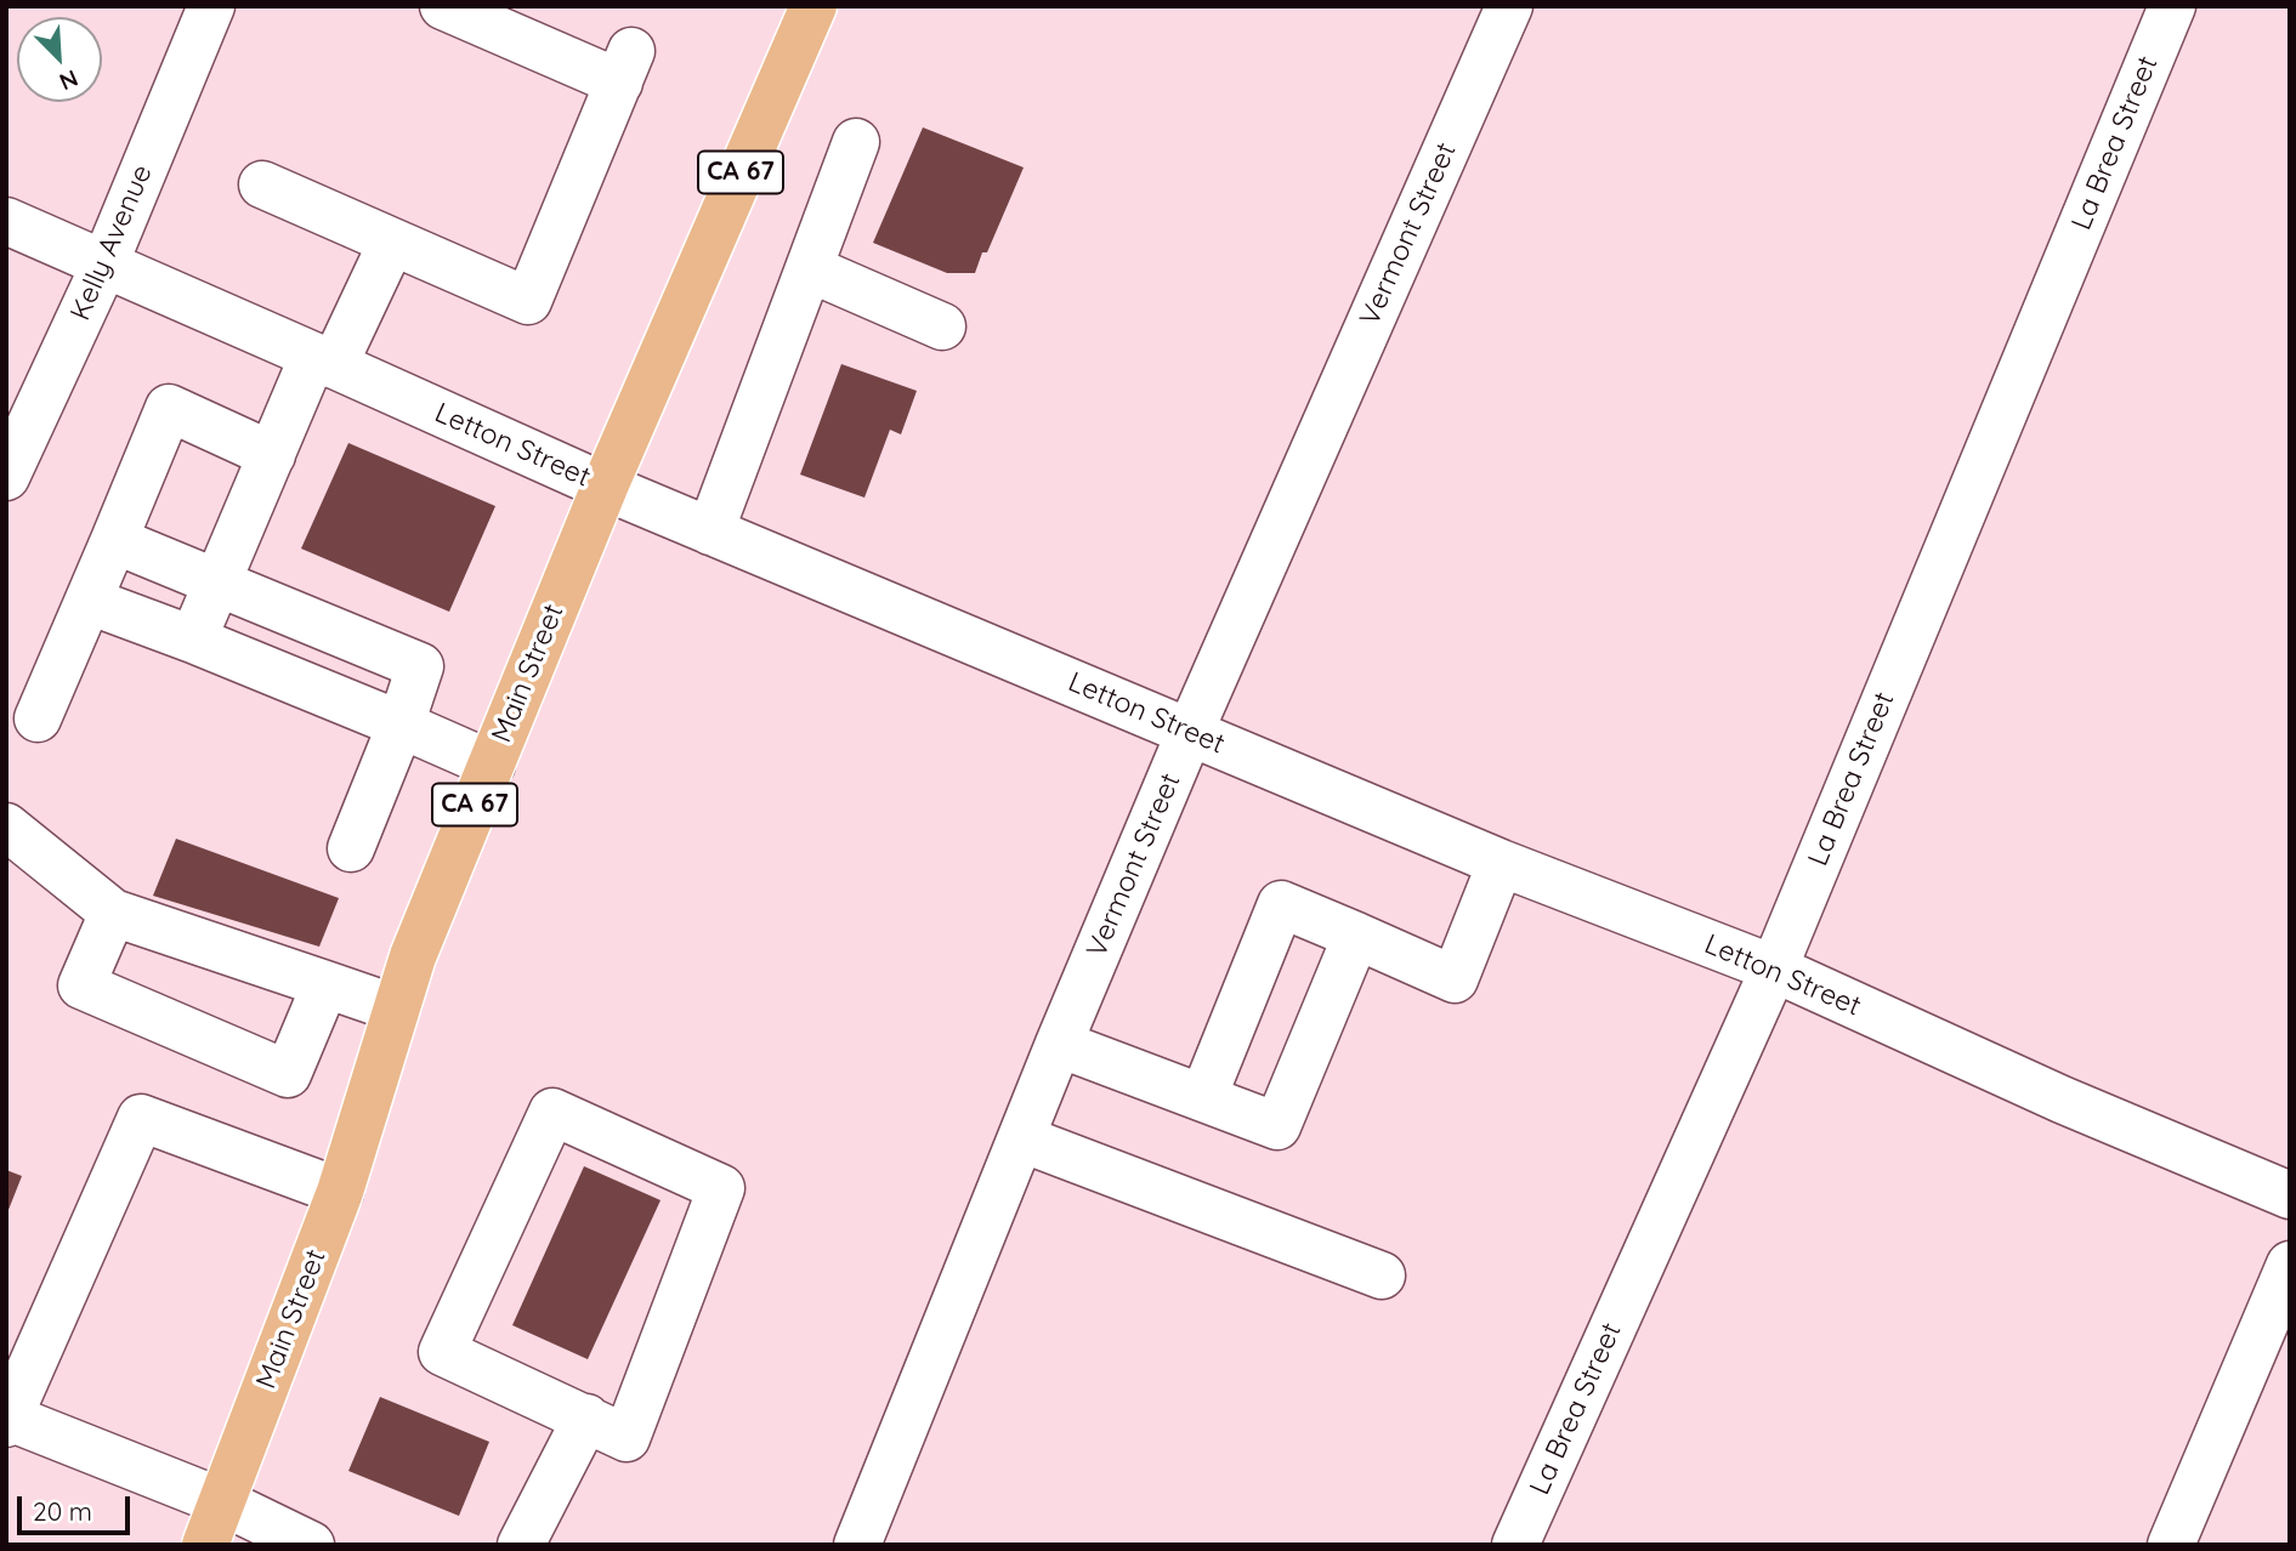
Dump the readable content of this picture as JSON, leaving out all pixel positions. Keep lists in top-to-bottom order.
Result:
{
  "streets": {
    "main road": ["CA 67", "Main Street"],
    "street": [
      "La Brea Street",
      "Vermont Street",
      "Kelly Avenue",
      "Letton Street"
    ]
  },
  "crossings": [
    ["La Brea Street", "Letton Street"],
    ["Vermont Street", "Letton Street"],
    ["Kelly Avenue", "Letton Street"],
    ["Letton Street", "Main Street"]
  ],
  "scale_bar": "20 m",
  "north": "bottom right"
}
